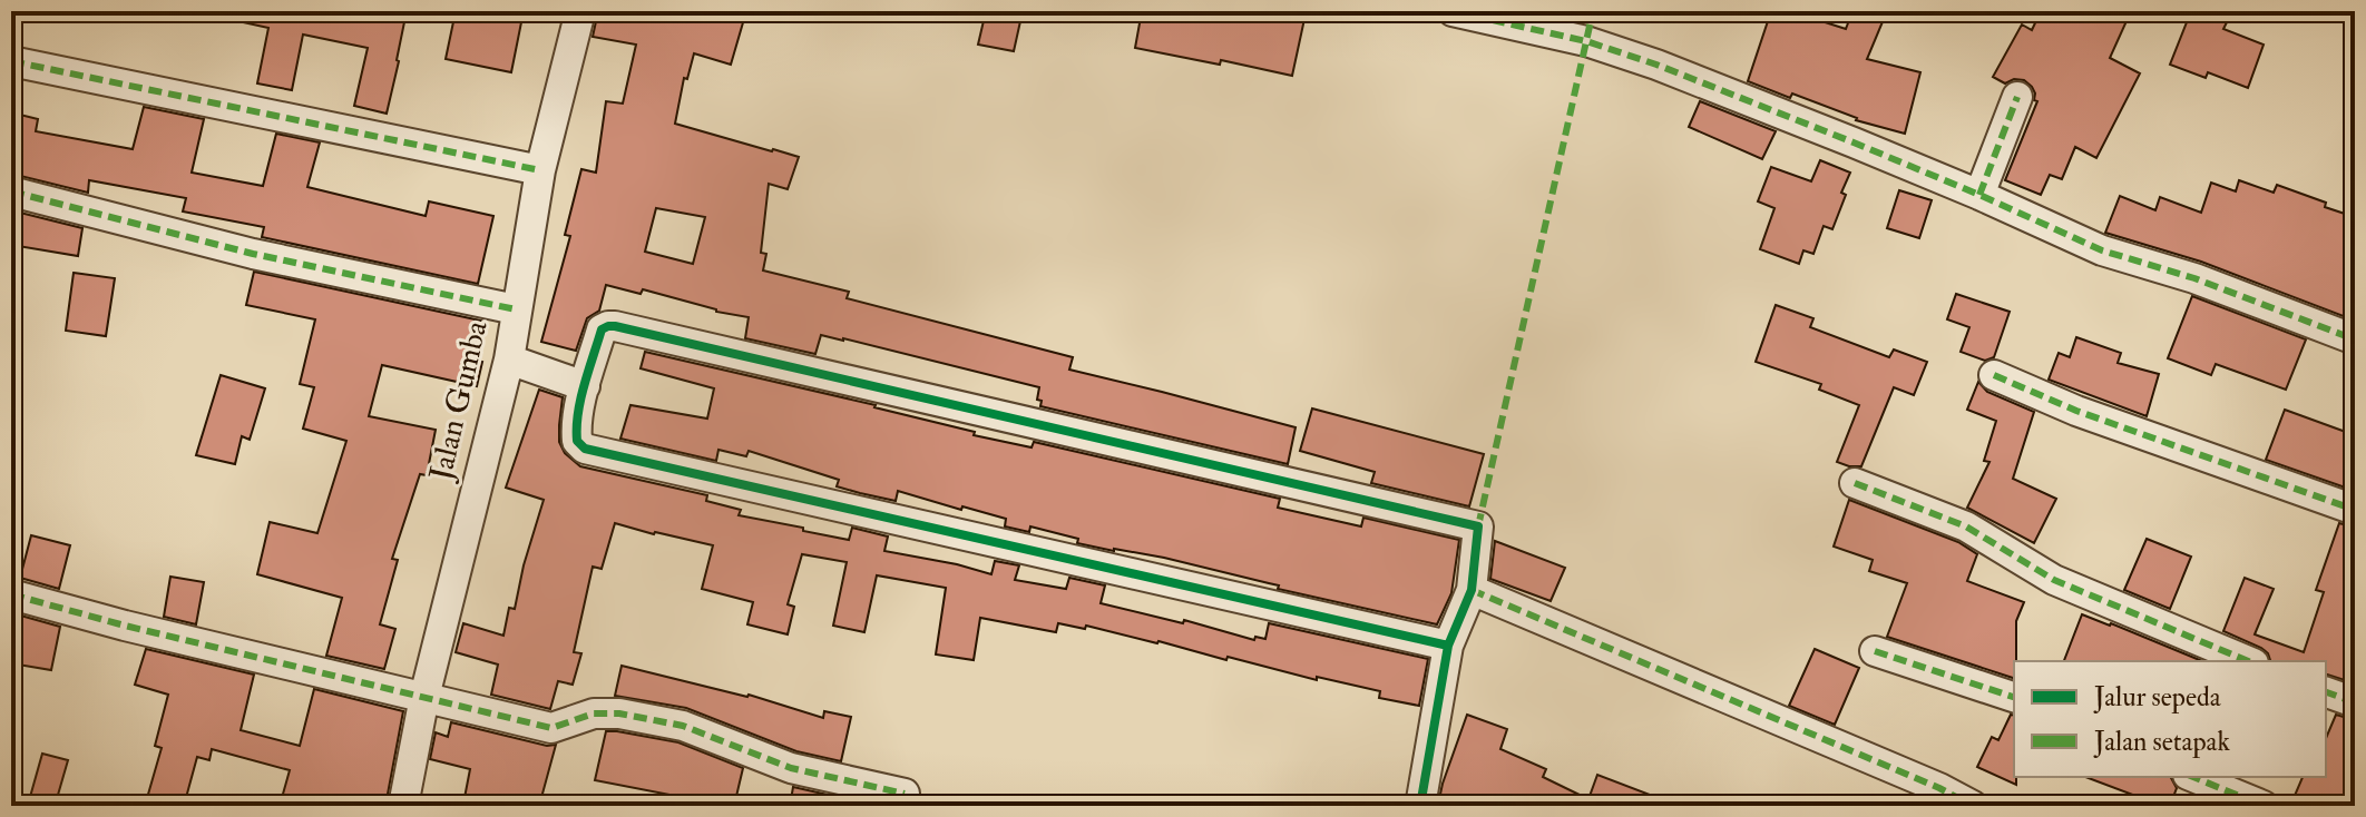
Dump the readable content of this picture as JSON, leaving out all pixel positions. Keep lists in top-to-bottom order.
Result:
{
  "streets": {
    "street": ["Jalan Gumba"]
  },
  "legend": ["Jalur sepeda", "Jalan setapak"]
}
